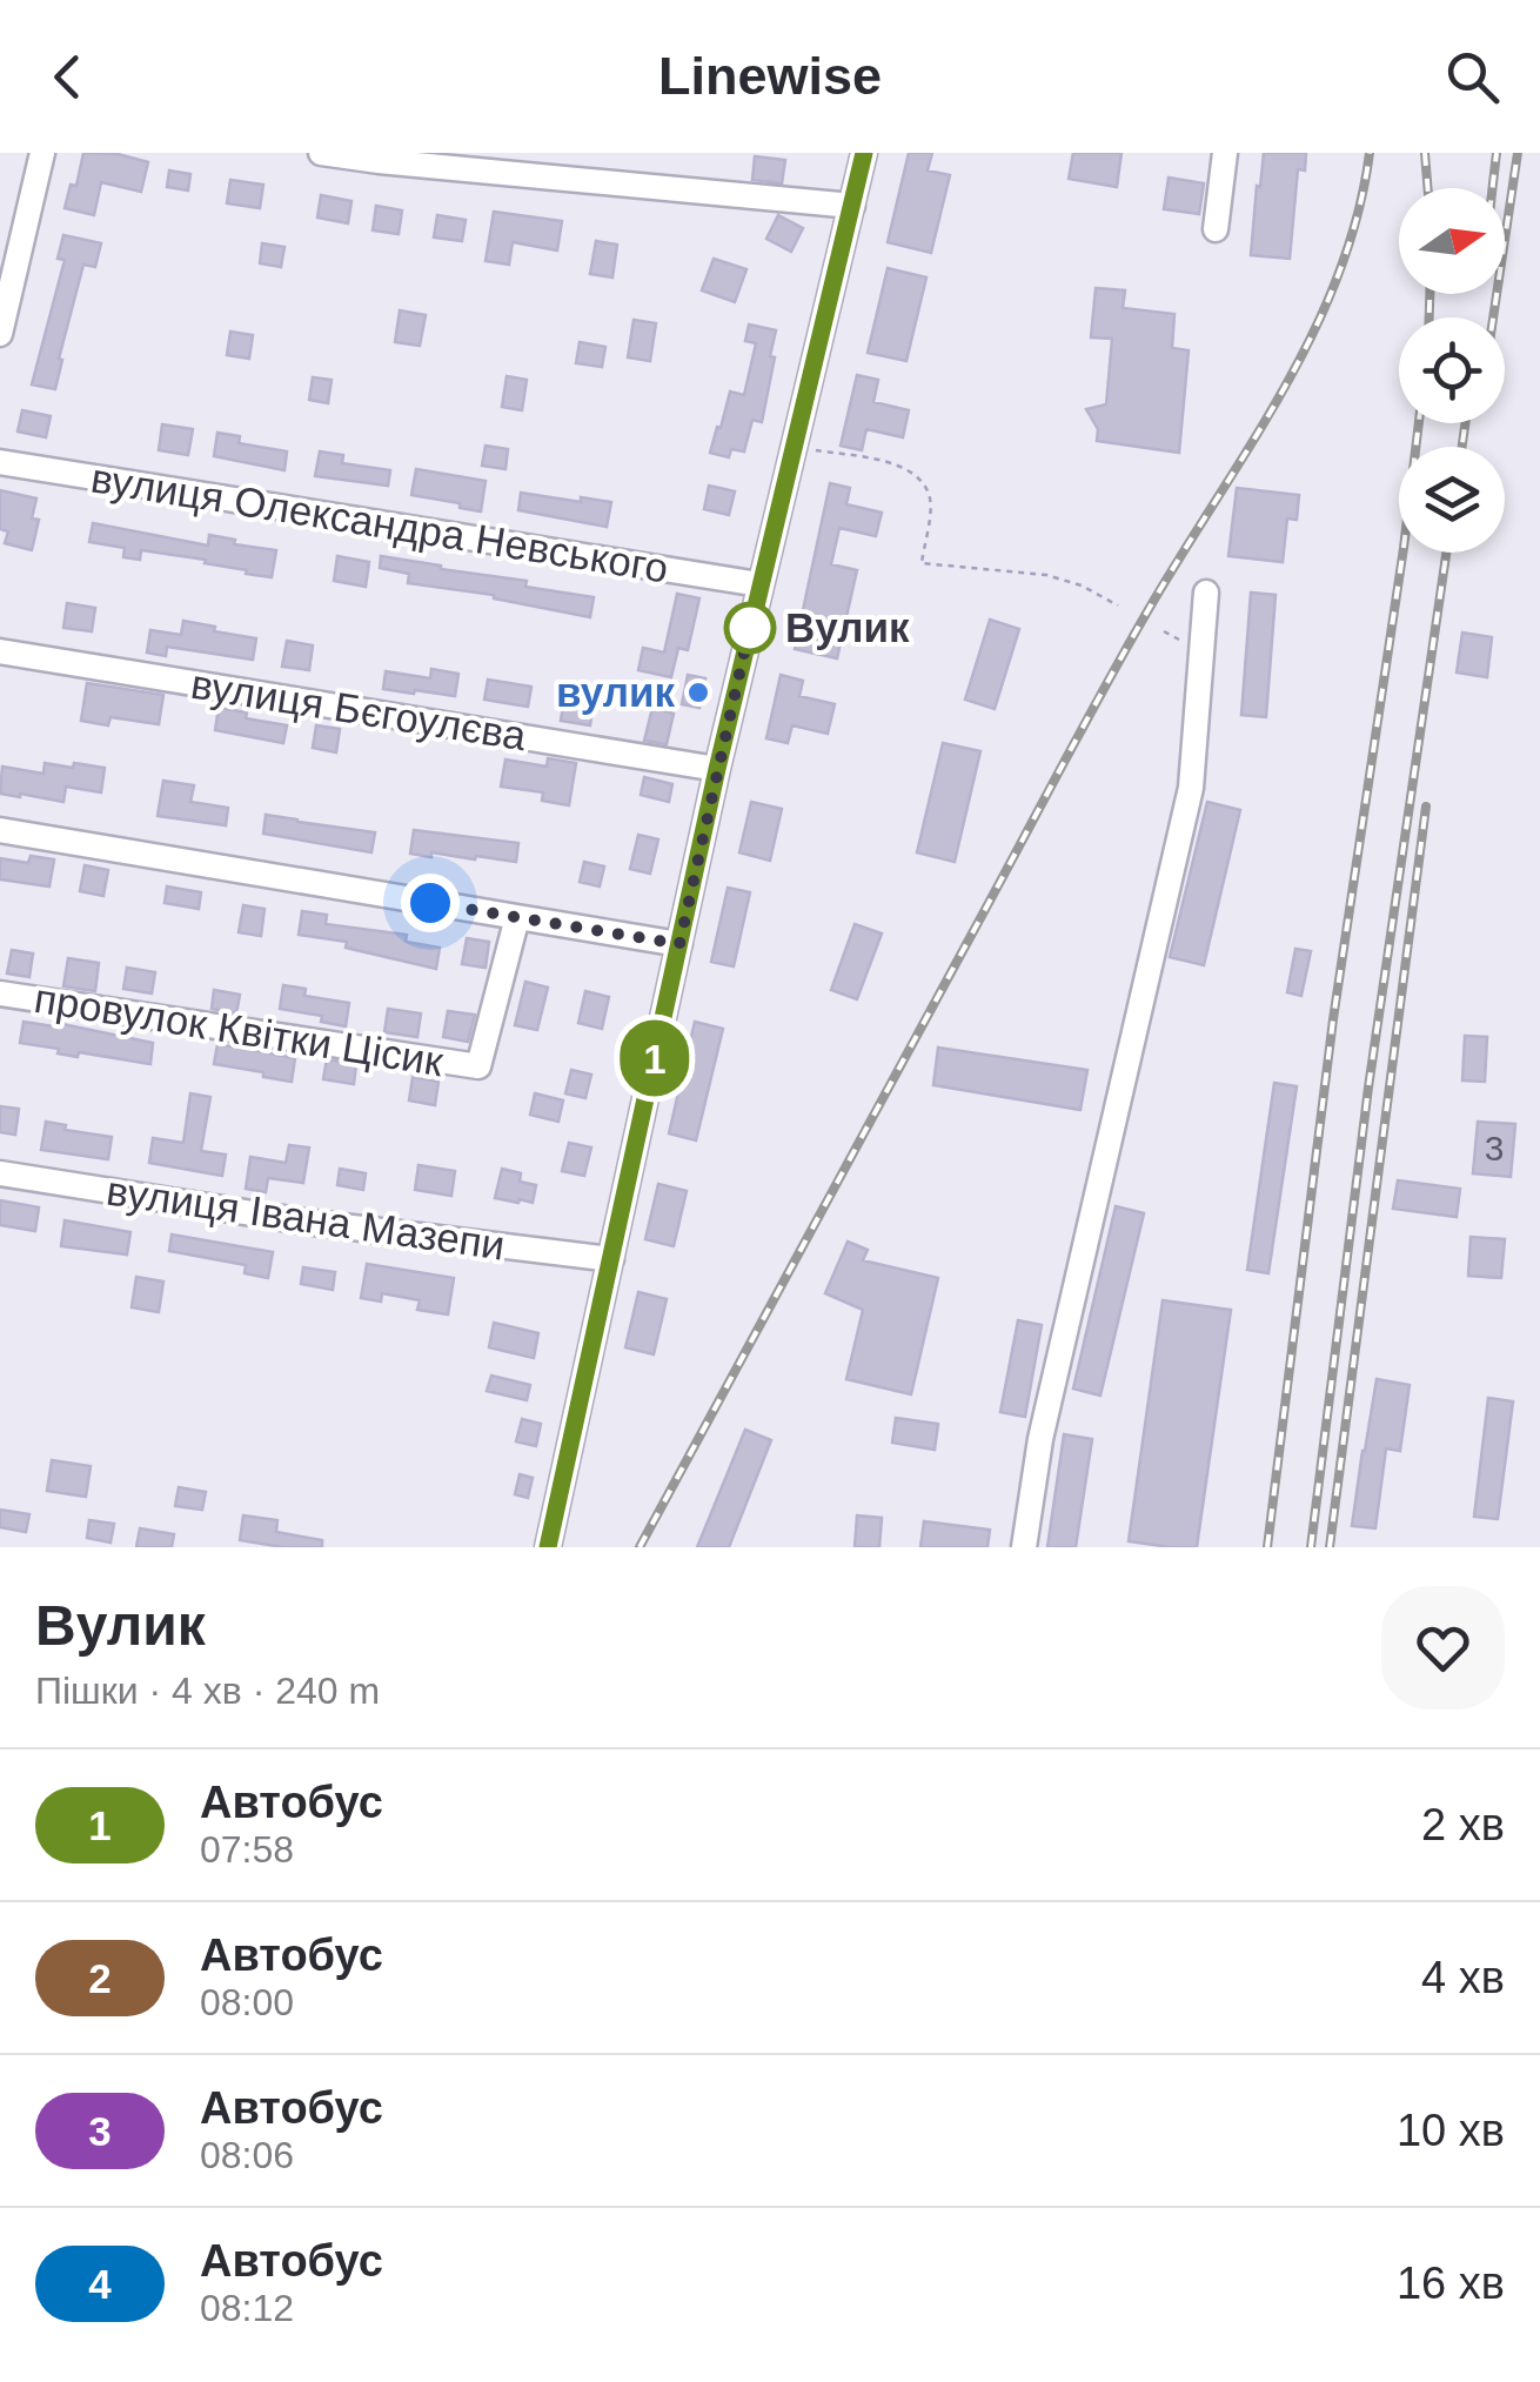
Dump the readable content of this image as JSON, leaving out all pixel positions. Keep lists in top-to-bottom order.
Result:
{
  "streets": {
    "street": [
      "вулиця Олександра Невського",
      "вулиця Бєгоулєва",
      "провулок Квітки Цісик",
      "вулиця Івана Мазепи"
    ]
  },
  "places": ["Вулик", "вулик"],
  "lines": ["bus line 1"],
  "house_numbers": ["3"],
  "north": "right",
  "page": {
    "header": "Linewise",
    "on_map": "1",
    "heading": ["Вулик", "Пішки · 4 хв · 240 m"],
    "list": [
      {
        "mark": "1",
        "name": "Автобус",
        "note": "07:58",
        "value": "2 хв"
      },
      {
        "mark": "2",
        "name": "Автобус",
        "note": "08:00",
        "value": "4 хв"
      },
      {
        "mark": "3",
        "name": "Автобус",
        "note": "08:06",
        "value": "10 хв"
      },
      {
        "mark": "4",
        "name": "Автобус",
        "note": "08:12",
        "value": "16 хв"
      }
    ]
  }
}
